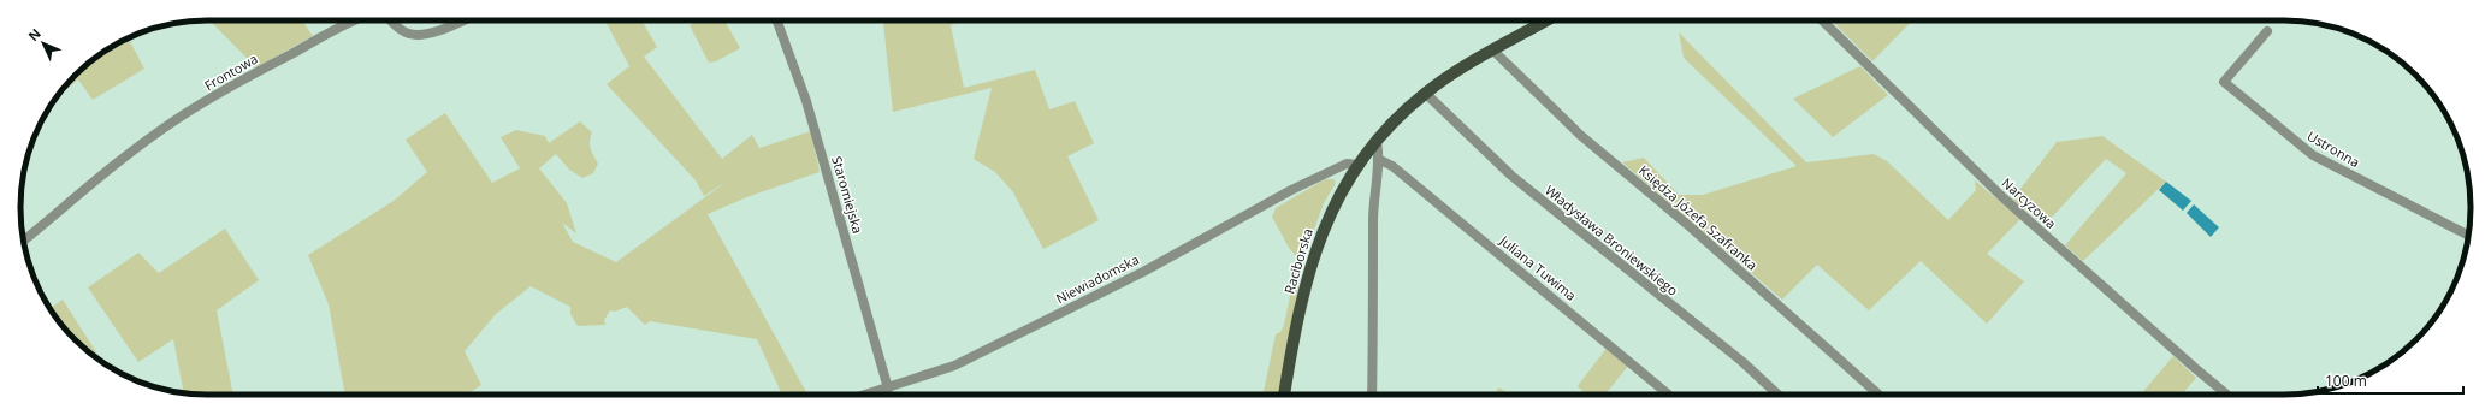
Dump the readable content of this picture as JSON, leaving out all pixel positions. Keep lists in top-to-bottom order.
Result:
{
  "streets": {
    "main road": ["Raciborska"],
    "street": [
      "Frontowa",
      "Ustronna",
      "Staromiejska",
      "Narcyzowa",
      "Księdza Józefa Szafranka",
      "Władysława Broniewskiego",
      "Juliana Tuwima",
      "Niewiadomska"
    ]
  },
  "crossings": [
    ["Staromiejska", "Niewiadomska"],
    ["Księdza Józefa Szafranka", "Raciborska"],
    ["Władysława Broniewskiego", "Raciborska"],
    ["Raciborska", "Niewiadomska"]
  ],
  "scale_bar": "100 m",
  "north": "top left"
}
